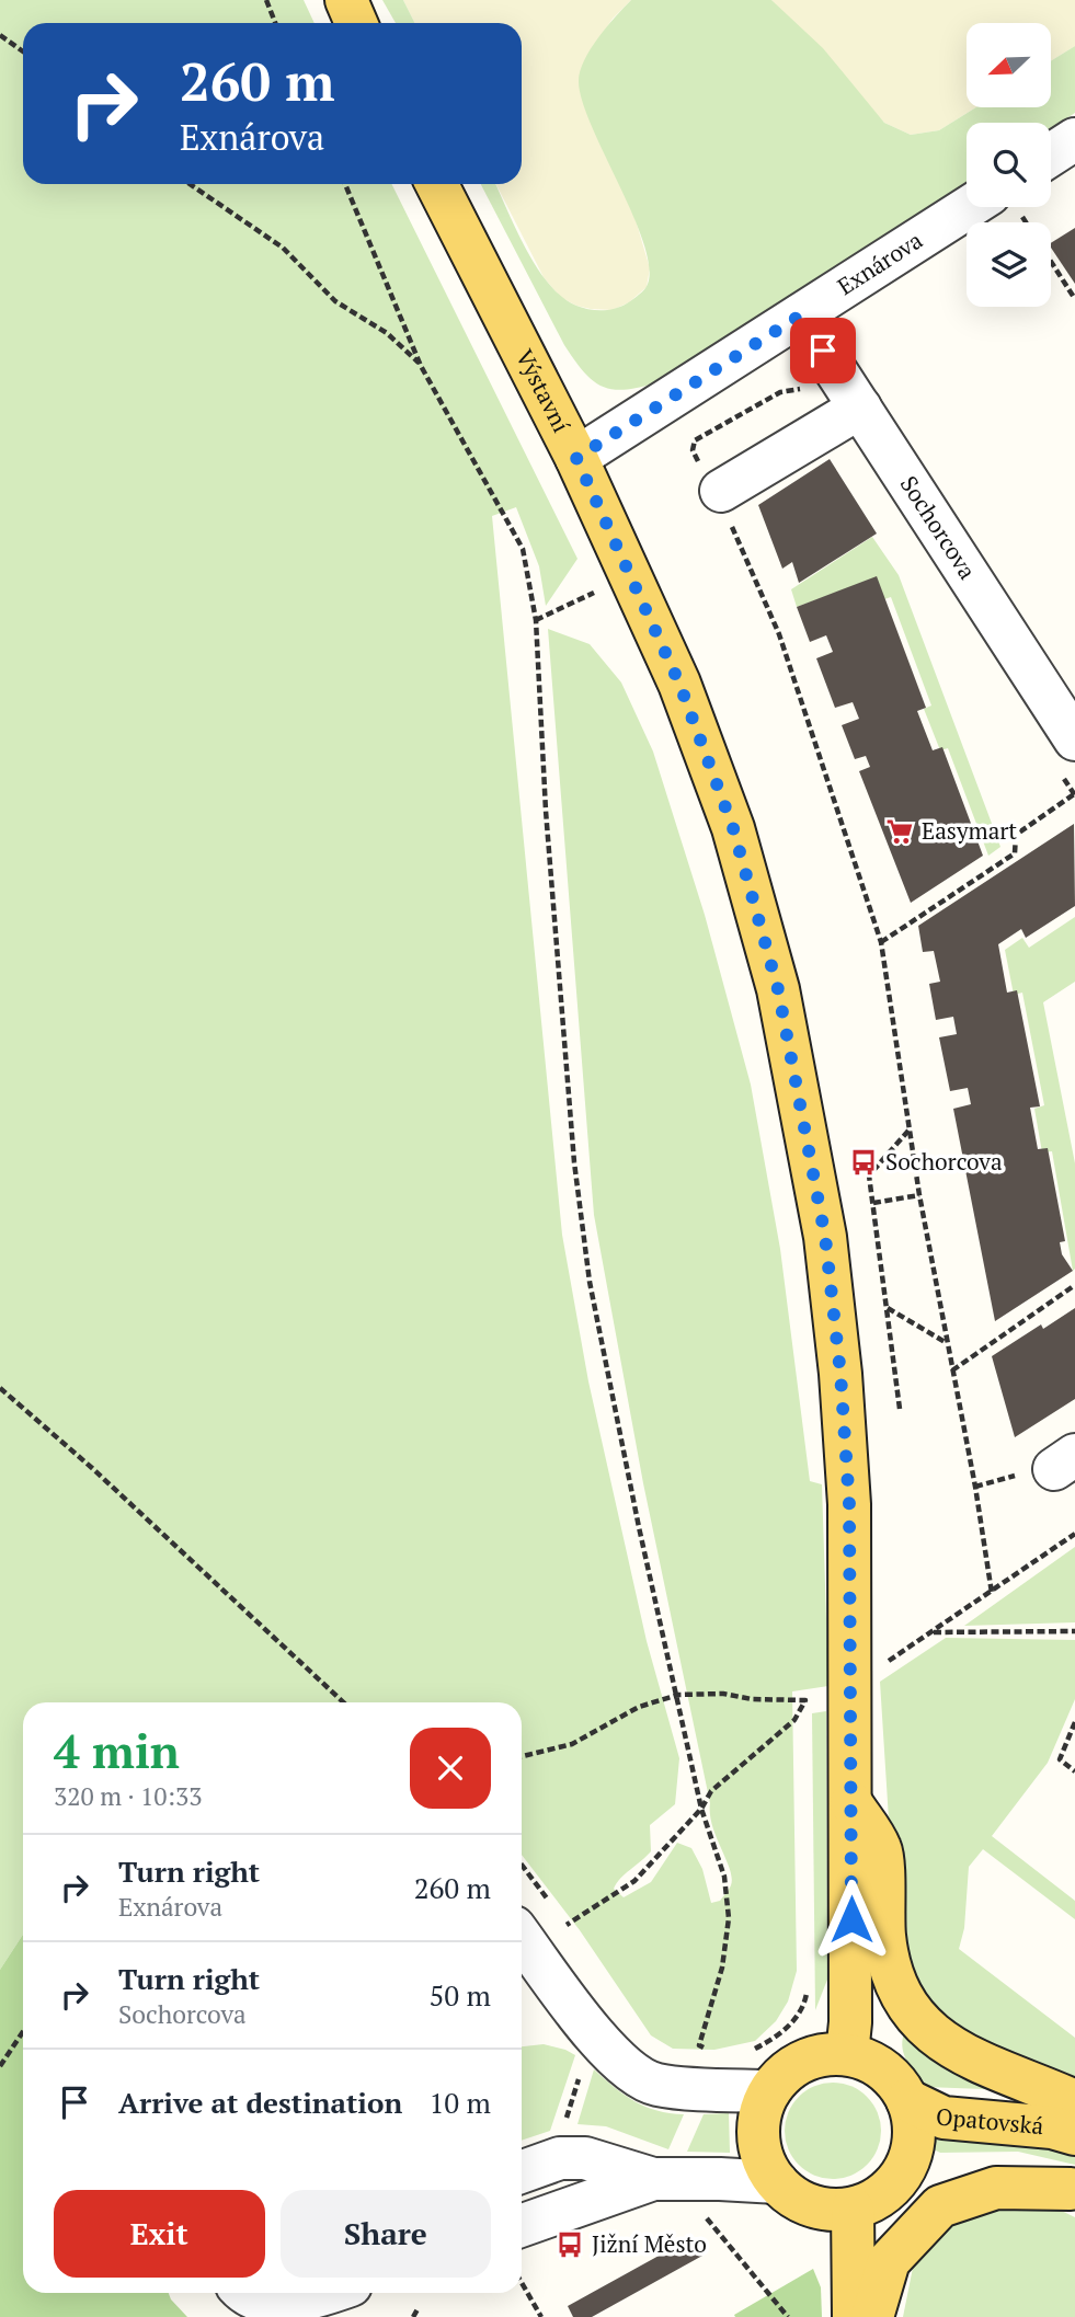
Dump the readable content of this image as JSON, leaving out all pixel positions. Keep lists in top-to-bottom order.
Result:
{
  "streets": {
    "main road": ["Výstavní", "Opatovská"],
    "street": ["Exnárova", "Sochorcova"]
  },
  "crossings": [
    ["Exnárova", "Výstavní"],
    ["Exnárova", "Sochorcova"],
    ["Výstavní", "Opatovská"]
  ],
  "places": {
    "supermarket": ["Easymart"],
    "bus stop": ["Sochorcova", "Jižní Město"]
  },
  "north": "bottom left",
  "page": {
    "turn": ["260 m", "Exnárova"],
    "heading": ["4 min", "320 m · 10:33"],
    "list": [
      {
        "name": "Turn right",
        "note": "Exnárova",
        "value": "260 m"
      },
      {
        "name": "Turn right",
        "note": "Sochorcova",
        "value": "50 m"
      },
      {
        "name": "Arrive at destination",
        "value": "10 m"
      }
    ],
    "buttons": ["Exit", "Share"]
  }
}
